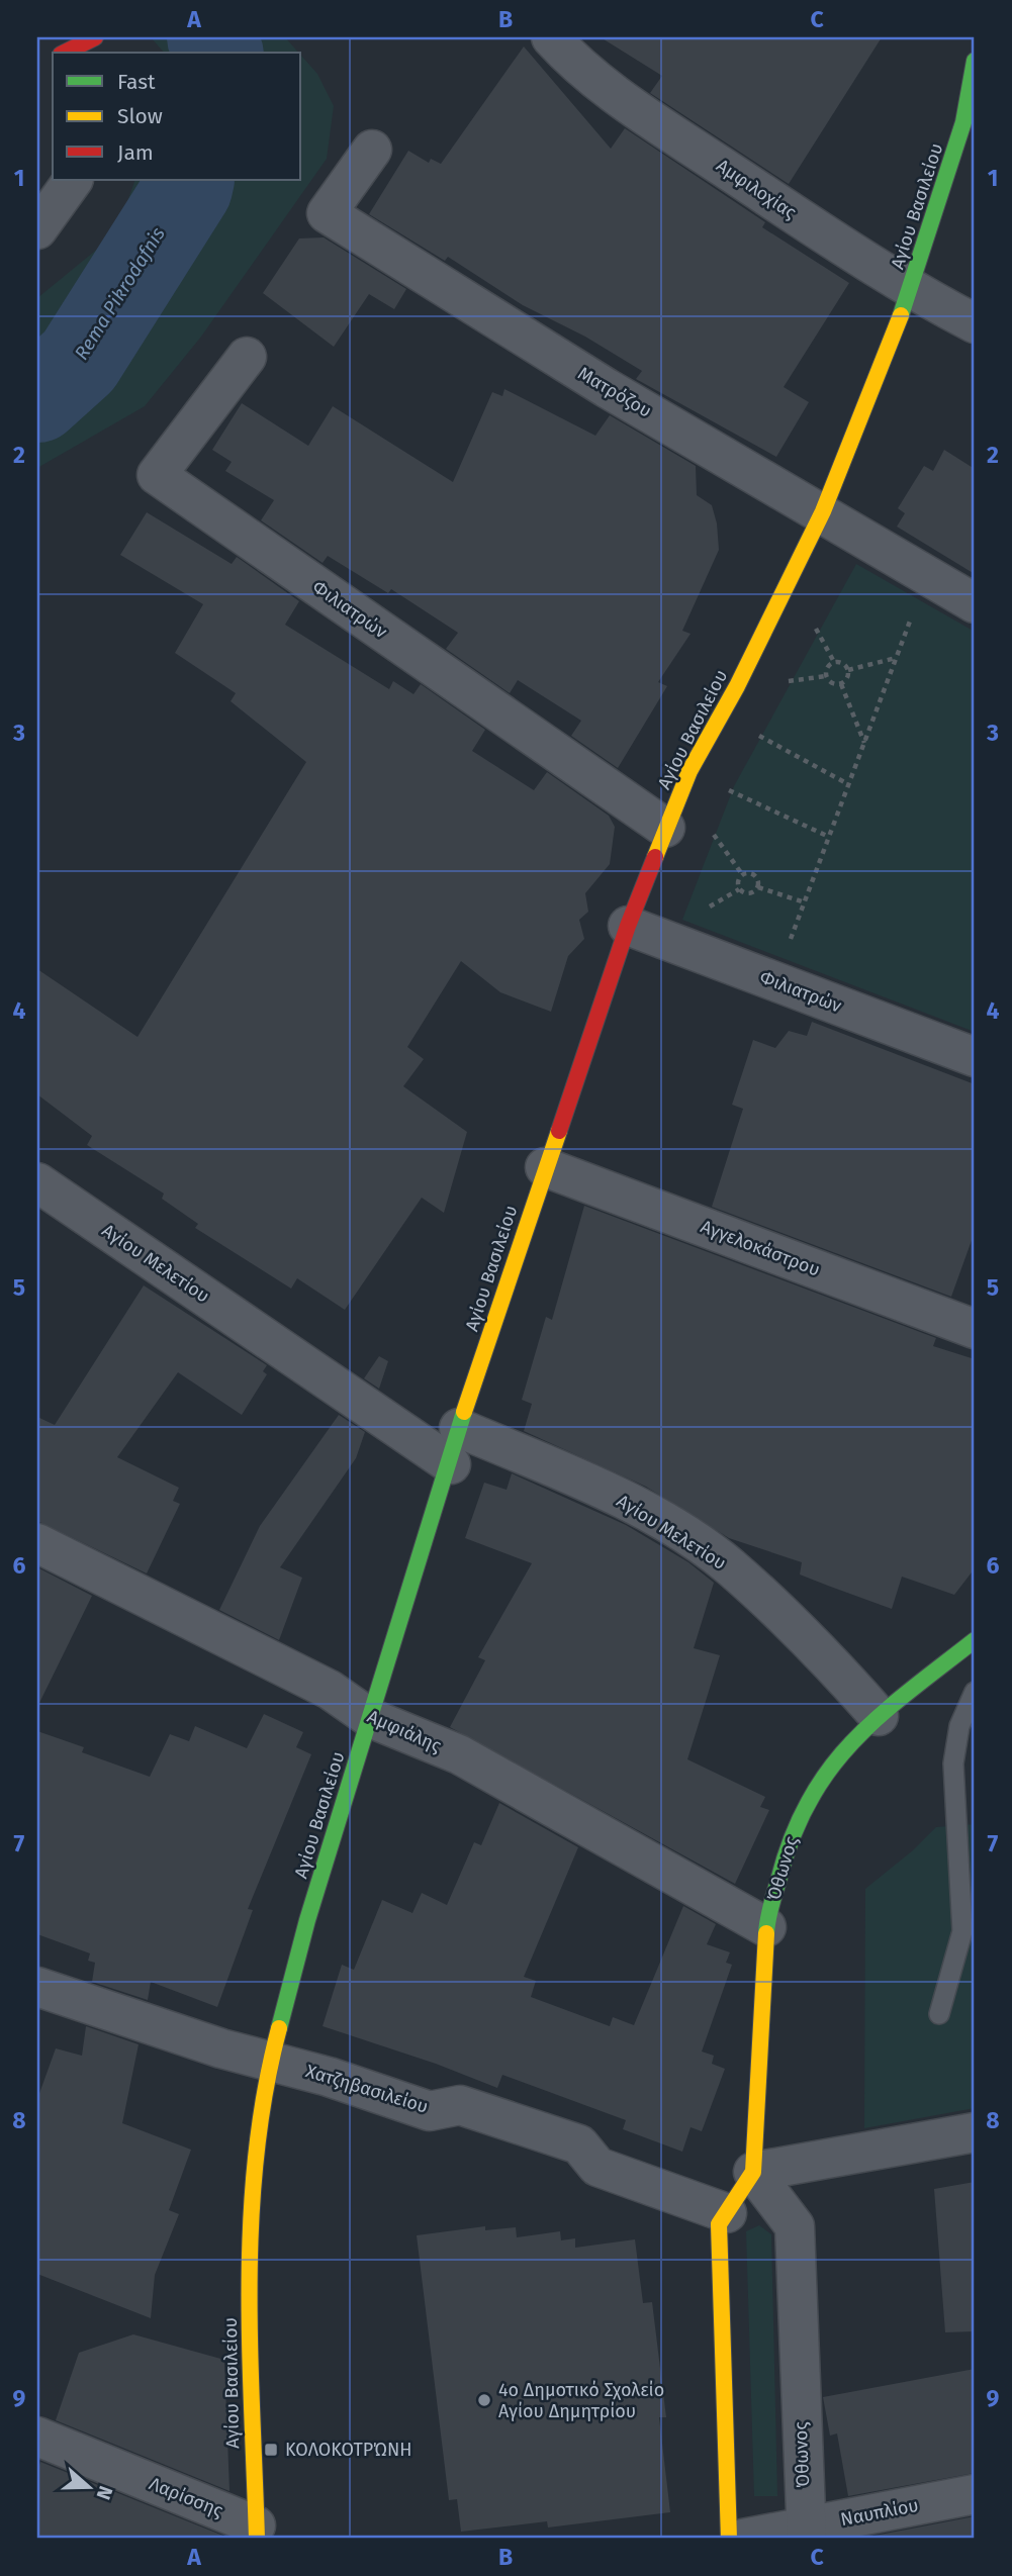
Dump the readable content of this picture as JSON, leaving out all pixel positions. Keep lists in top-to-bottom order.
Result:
{
  "streets": {
    "street": [
      "Αμφιλοχίας",
      "Αγίου Βασιλείου",
      "Ματρόζου",
      "Φιλιατρών",
      "Αγγελοκάστρου",
      "Αγίου Μελετίου",
      "Αμφιάλης",
      "Όθωνος",
      "Χατζηβασιλείου",
      "Λαρίσσης",
      "Ναυπλίου"
    ]
  },
  "crossings": [
    ["Αμφιλοχίας", "Αγίου Βασιλείου"],
    ["Αγίου Βασιλείου", "Ματρόζου"],
    ["Αγίου Βασιλείου", "Φιλιατρών"],
    ["Αγίου Βασιλείου", "Αγγελοκάστρου"],
    ["Αγίου Βασιλείου", "Αγίου Μελετίου"],
    ["Αγίου Βασιλείου", "Αμφιάλης"],
    ["Αγίου Βασιλείου", "Χατζηβασιλείου"],
    ["Αγίου Βασιλείου", "Λαρίσσης"],
    ["Αγίου Μελετίου", "Όθωνος"],
    ["Αμφιάλης", "Όθωνος"],
    ["Όθωνος", "Χατζηβασιλείου"],
    ["Όθωνος", "Ναυπλίου"]
  ],
  "water": ["Rema Pikrodafnis"],
  "places": {
    "other": ["4ο Δημοτικό Σχολείο Αγίου Δημητρίου"],
    "transit": ["ΚΟΛΟΚΟΤΡΏΝΗ"]
  },
  "legend": ["Fast", "Slow", "Jam"],
  "north": "right",
  "grid": {
    "columns": ["A", "B", "C"],
    "rows": [
      "1",
      "2",
      "3",
      "4",
      "5",
      "6",
      "7",
      "8",
      "9"
    ]
  }
}
